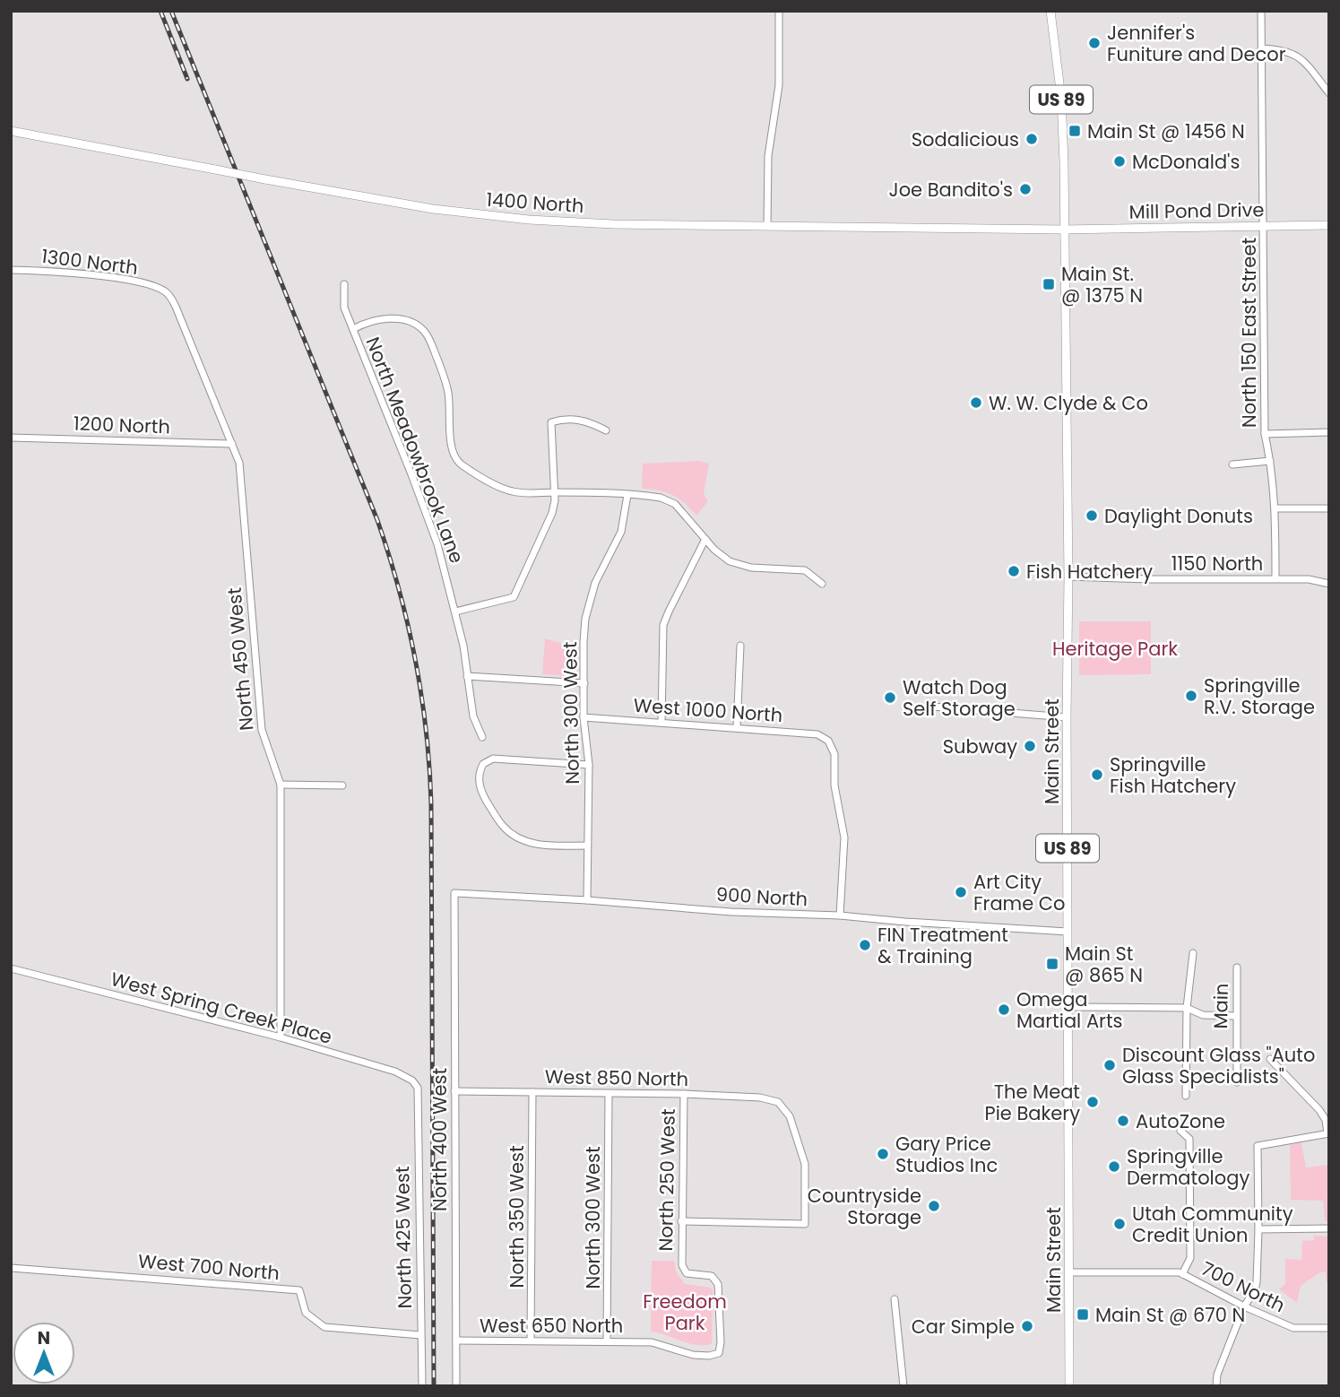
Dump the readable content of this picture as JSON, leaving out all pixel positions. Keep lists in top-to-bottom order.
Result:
{
  "streets": {
    "main road": [
      "US 89",
      "1400 North",
      "Mill Pond Drive",
      "Main Street"
    ],
    "street": [
      "1300 North",
      "North 150 East Street",
      "1200 North",
      "North Meadowbrook Lane",
      "1150 North",
      "North 450 West",
      "West 1000 North",
      "North 300 West",
      "900 North",
      "Main",
      "West Spring Creek Place",
      "West 850 North",
      "North 400 West",
      "North 250 West",
      "North 350 West",
      "North 425 West",
      "West 700 North",
      "700 North",
      "West 650 North"
    ]
  },
  "crossings": [
    ["US 89", "1400 North"],
    ["US 89", "Mill Pond Drive"],
    ["US 89", "Main Street"],
    ["1400 North", "Mill Pond Drive"],
    ["1400 North", "Main Street"],
    ["Mill Pond Drive", "North 150 East Street"],
    ["Mill Pond Drive", "Main Street"],
    ["1300 North", "North 450 West"],
    ["North 150 East Street", "1150 North"],
    ["1200 North", "North 450 West"],
    ["1150 North", "Main Street"],
    ["North 450 West", "West Spring Creek Place"],
    ["West 1000 North", "North 300 West"],
    ["West 1000 North", "900 North"],
    ["North 300 West", "900 North"],
    ["North 300 West", "West 850 North"],
    ["North 300 West", "West 650 North"],
    ["Main Street", "900 North"],
    ["Main Street", "700 North"],
    ["900 North", "North 400 West"],
    ["West Spring Creek Place", "North 425 West"],
    ["West 850 North", "North 400 West"],
    ["West 850 North", "North 250 West"],
    ["West 850 North", "North 350 West"],
    ["North 400 West", "West 650 North"],
    ["North 250 West", "West 650 North"],
    ["North 350 West", "West 650 North"],
    ["North 425 West", "West 700 North"]
  ],
  "parks": ["Heritage Park", "Freedom Park"],
  "places": {
    "other": [
      "Jennifer's Funiture and Decor",
      "Sodalicious",
      "McDonald's",
      "Joe Bandito's",
      "W. W. Clyde & Co",
      "Daylight Donuts",
      "Fish Hatchery",
      "Springville R.V. Storage",
      "Watch Dog Self Storage",
      "Subway",
      "Springville Fish Hatchery",
      "Art City Frame Co",
      "FIN Treatment & Training",
      "Omega Martial Arts",
      "Discount Glass \"Auto Glass Specialists\"",
      "The Meat Pie Bakery",
      "AutoZone",
      "Gary Price Studios Inc",
      "Springville Dermatology",
      "Countryside Storage",
      "Utah Community Credit Union",
      "Car Simple"
    ],
    "transit": [
      "Main St @ 1456 N",
      "Main St. @ 1375 N",
      "Main St @ 865 N",
      "Main St @ 670 N"
    ]
  },
  "north": "top"
}
